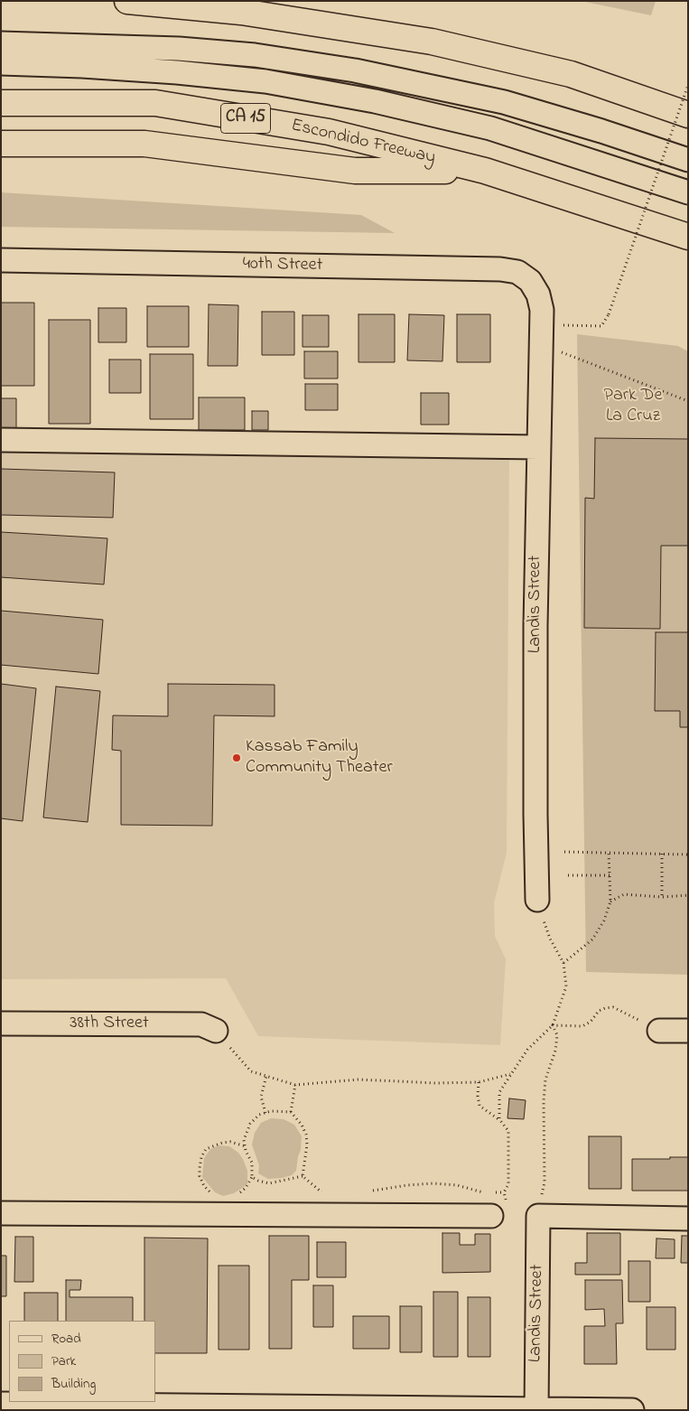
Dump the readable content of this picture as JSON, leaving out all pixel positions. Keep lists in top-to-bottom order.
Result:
{
  "streets": {
    "highway": ["CA 15", "Escondido Freeway"],
    "street": ["40th Street", "Landis Street", "38th Street"]
  },
  "crossings": [
    ["40th Street", "Landis Street"]
  ],
  "parks": ["Park De La Cruz"],
  "places": ["Kassab Family Community Theater"],
  "legend": ["Road", "Park", "Building"]
}
